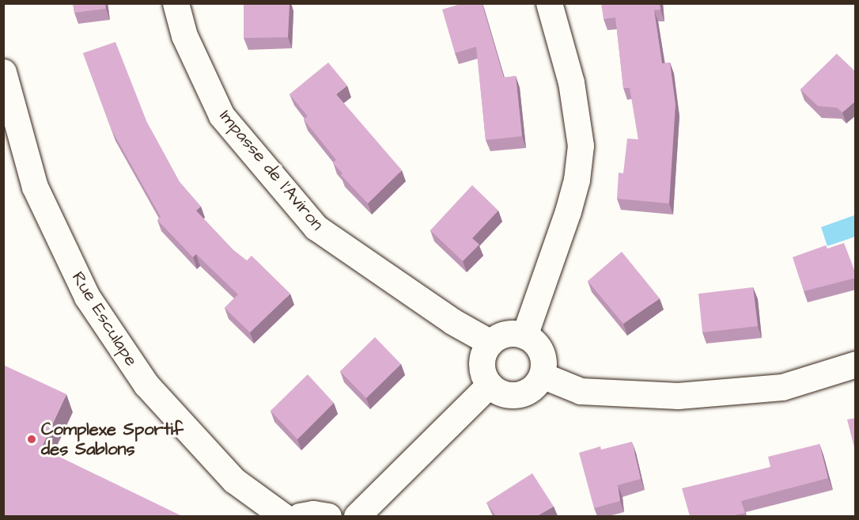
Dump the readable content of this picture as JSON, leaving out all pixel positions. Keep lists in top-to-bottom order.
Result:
{
  "streets": {
    "street": ["Impasse de l'Aviron", "Rue Esculape"]
  },
  "places": ["Complexe Sportif des Sablons"]
}
